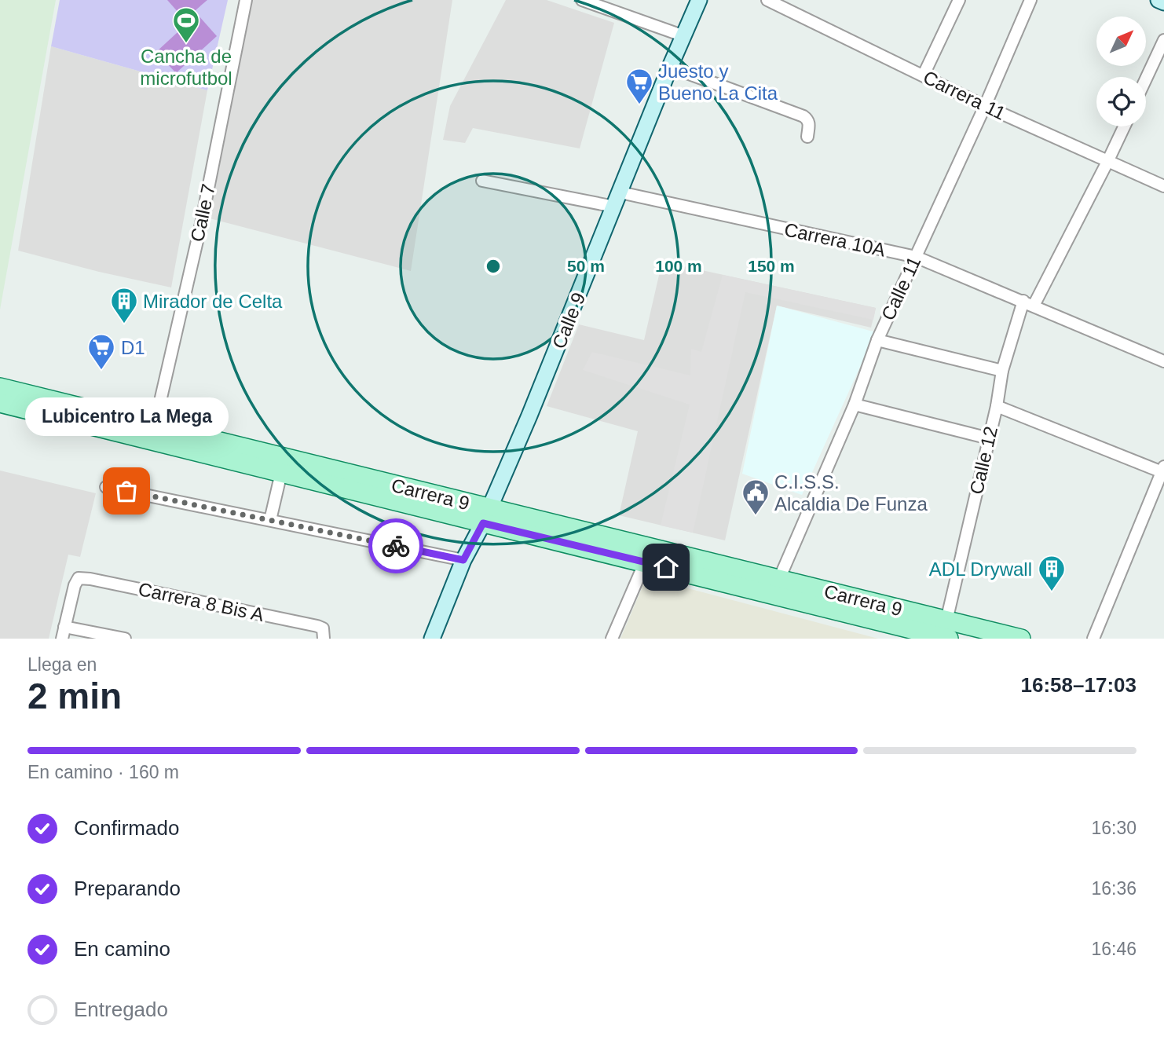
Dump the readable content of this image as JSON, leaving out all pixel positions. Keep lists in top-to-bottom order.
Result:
{
  "streets": {
    "main road": ["Calle 9", "Carrera 9"],
    "street": [
      "Carrera 11",
      "Calle 7",
      "Carrera 10A",
      "Calle 11",
      "Calle 12",
      "Carrera 8 Bis A"
    ]
  },
  "crossings": [
    ["Carrera 11", "Calle 11"],
    ["Carrera 11", "Calle 12"],
    ["Calle 7", "Carrera 9"],
    ["Carrera 10A", "Calle 11"],
    ["Carrera 10A", "Calle 9"],
    ["Carrera 10A", "Calle 12"],
    ["Calle 11", "Carrera 9"],
    ["Calle 9", "Carrera 9"],
    ["Calle 12", "Carrera 9"]
  ],
  "places": {
    "sports": ["Cancha de microfutbol"],
    "supermarket": ["Juesto y Bueno La Cita", "D1"],
    "building": ["Mirador de Celta", "ADL Drywall"],
    "other": ["Lubicentro La Mega"],
    "public building": ["C.I.S.S. Alcaldia De Funza"]
  },
  "north": "top right",
  "page": {
    "bubble": "Lubicentro La Mega",
    "heading": ["2 min", "Llega en", "16:58–17:03"],
    "bar": "En camino · 160 m",
    "list": [
      ["Confirmado", "16:30"],
      ["Preparando", "16:36"],
      ["En camino", "16:46"],
      "Entregado"
    ]
  },
  "rings": ["50 m", "100 m", "150 m"]
}
